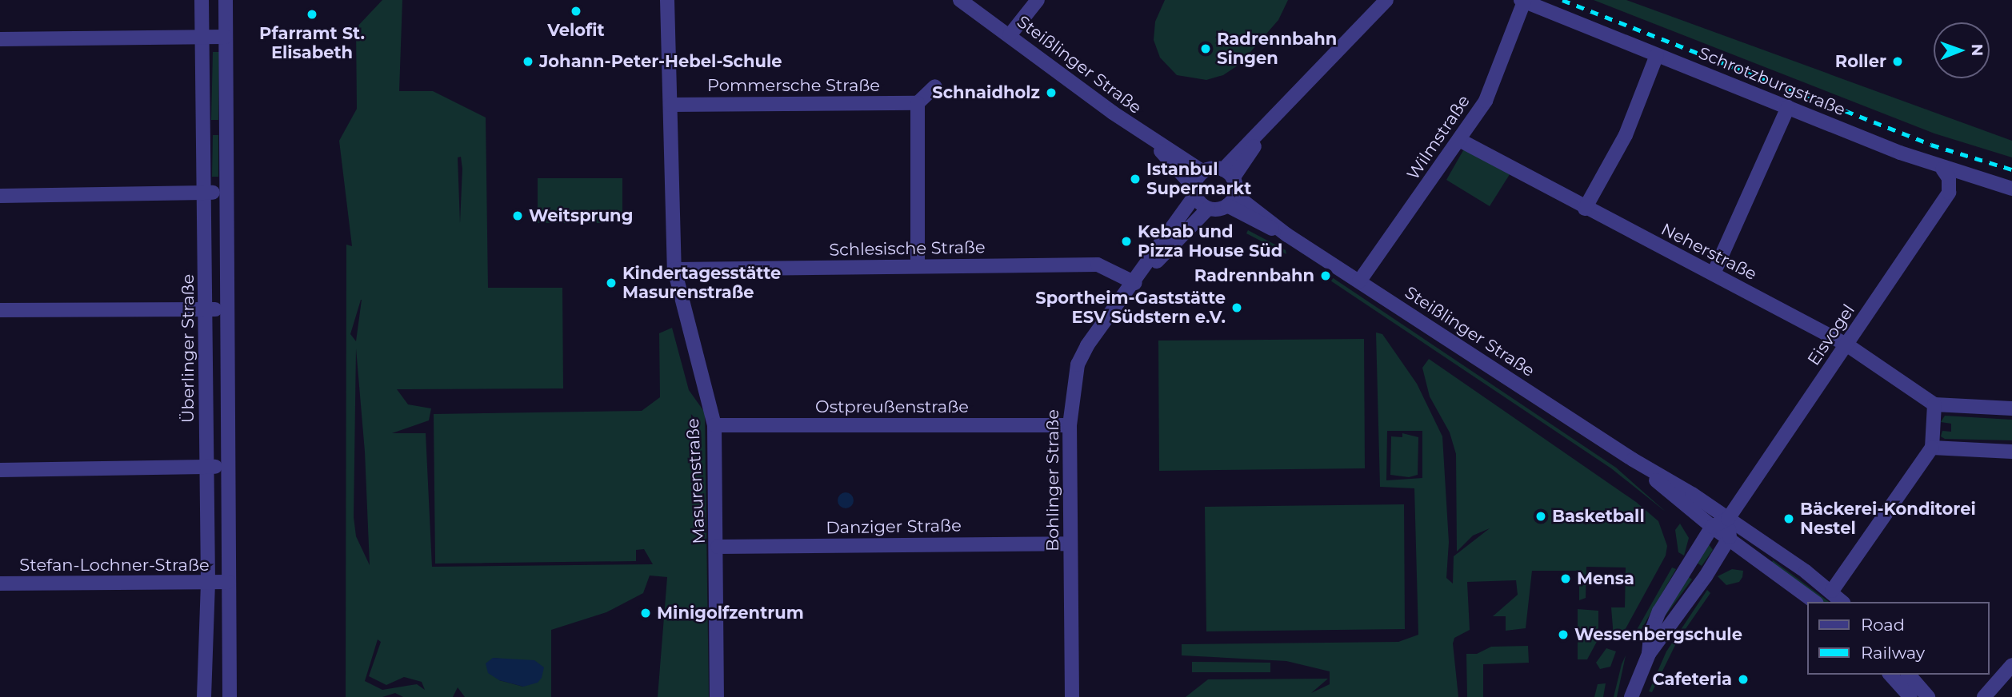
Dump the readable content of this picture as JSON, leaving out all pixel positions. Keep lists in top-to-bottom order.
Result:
{
  "streets": {
    "street": [
      "Steißlinger Straße",
      "Schrotzburgstraße",
      "Pommersche Straße",
      "Wilmstraße",
      "Schlesische Straße",
      "Neherstraße",
      "Eisvogel",
      "Überlinger Straße",
      "Ostpreußenstraße",
      "Bohlinger Straße",
      "Masurenstraße",
      "Danziger Straße",
      "Stefan-Lochner-Straße"
    ]
  },
  "crossings": [
    ["Steißlinger Straße", "Wilmstraße"],
    ["Steißlinger Straße", "Eisvogel"],
    ["Steißlinger Straße", "Bohlinger Straße"],
    ["Schrotzburgstraße", "Wilmstraße"],
    ["Schrotzburgstraße", "Eisvogel"],
    ["Pommersche Straße", "Masurenstraße"],
    ["Wilmstraße", "Neherstraße"],
    ["Schlesische Straße", "Bohlinger Straße"],
    ["Schlesische Straße", "Masurenstraße"],
    ["Neherstraße", "Eisvogel"],
    ["Überlinger Straße", "Stefan-Lochner-Straße"],
    ["Ostpreußenstraße", "Bohlinger Straße"],
    ["Ostpreußenstraße", "Masurenstraße"],
    ["Bohlinger Straße", "Danziger Straße"],
    ["Masurenstraße", "Danziger Straße"]
  ],
  "places": [
    "Velofit",
    "Pfarramt St. Elisabeth",
    "Radrennbahn Singen",
    "Johann-Peter-Hebel-Schule",
    "Roller",
    "Schnaidholz",
    "Istanbul Supermarkt",
    "Weitsprung",
    "Kebab und Pizza House Süd",
    "Radrennbahn",
    "Kindertagesstätte Masurenstraße",
    "Sportheim-Gaststätte ESV Südstern e.V.",
    "Basketball",
    "Bäckerei-Konditorei Nestel",
    "Mensa",
    "Minigolfzentrum",
    "Wessenbergschule",
    "Cafeteria"
  ],
  "legend": ["Road", "Railway"],
  "north": "right"
}
